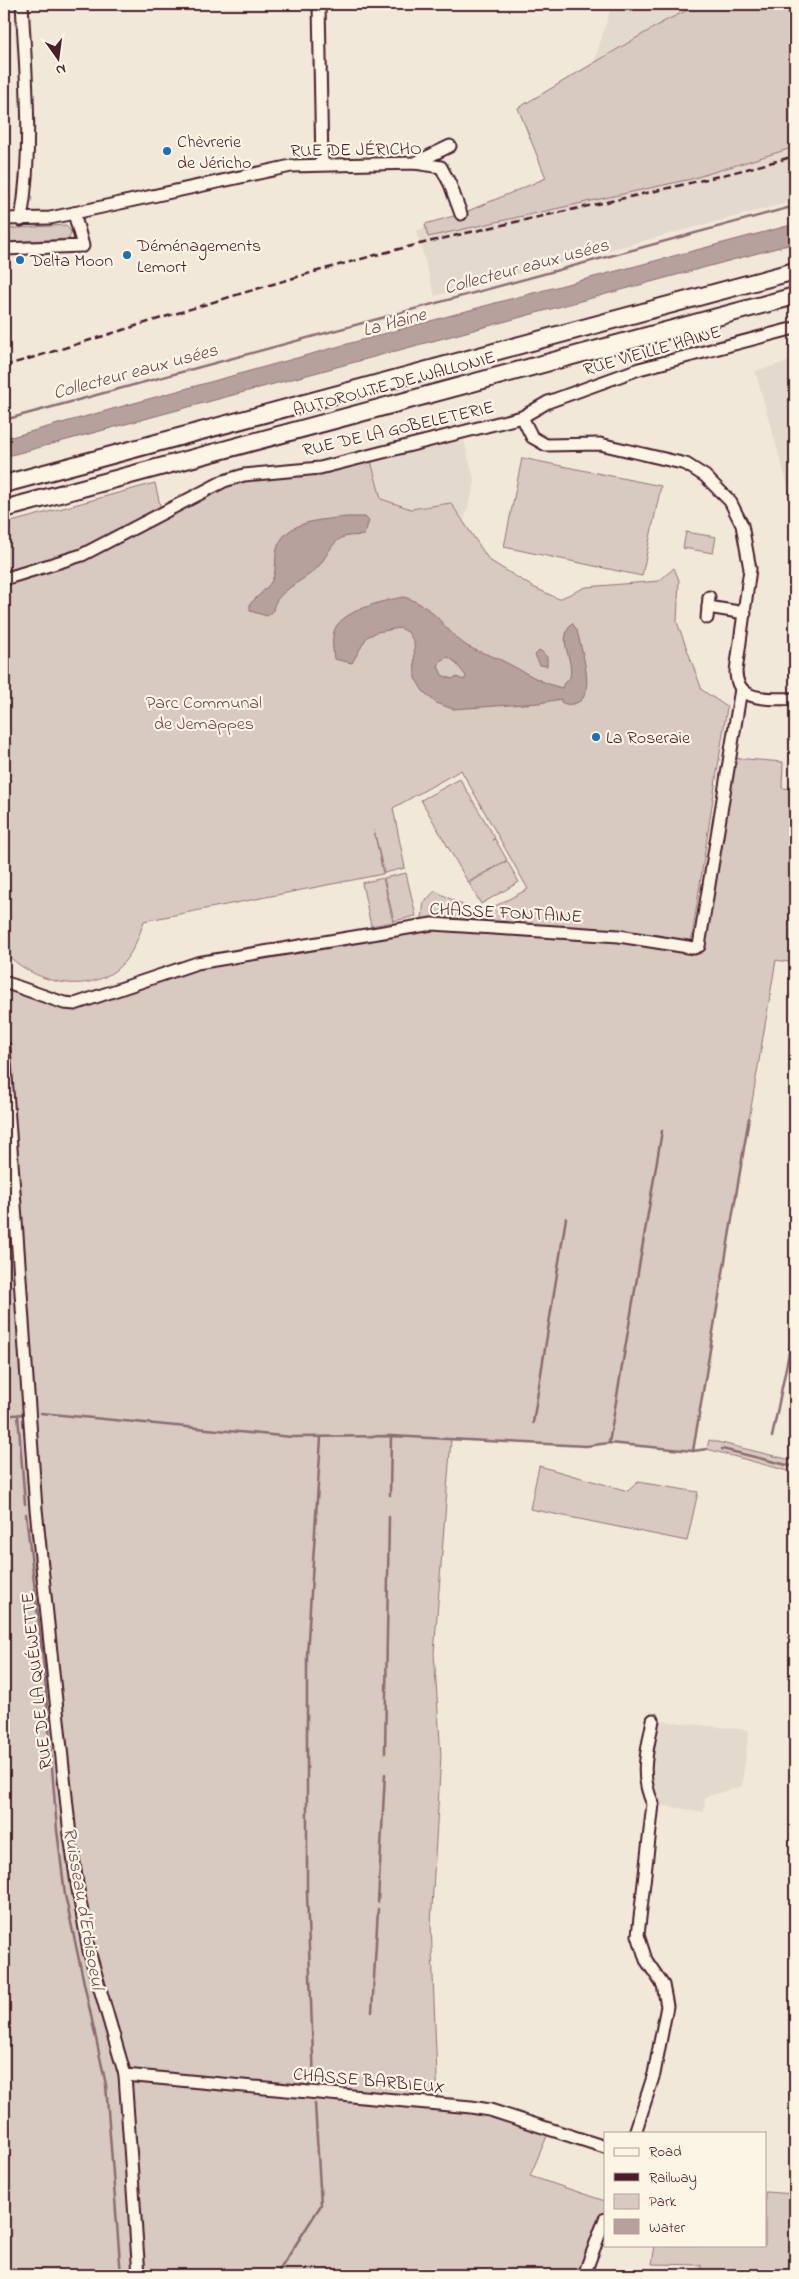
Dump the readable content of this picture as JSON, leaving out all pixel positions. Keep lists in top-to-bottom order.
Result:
{
  "streets": {
    "highway": ["AUTOROUTE DE WALLONIE"],
    "street": [
      "RUE DE JÉRICHO",
      "RUE VIEILLE HAINE",
      "RUE DE LA GOBELETERIE",
      "CHASSE FONTAINE",
      "RUE DE LA QUÉWETTE",
      "CHASSE BARBIEUX"
    ]
  },
  "crossings": [
    ["RUE VIEILLE HAINE", "RUE DE LA GOBELETERIE"],
    ["RUE DE LA QUÉWETTE", "CHASSE BARBIEUX"]
  ],
  "water": ["Collecteur eaux usées", "La Haine", "Ruisseau d'Erbisoeul"],
  "parks": ["Parc Communal de Jemappes"],
  "places": [
    "Chèvrerie de Jéricho",
    "Déménagements Lemort",
    "Delta Moon",
    "La Roseraie"
  ],
  "legend": [
    "Road",
    "Railway",
    "Park",
    "Water"
  ],
  "north": "bottom"
}
